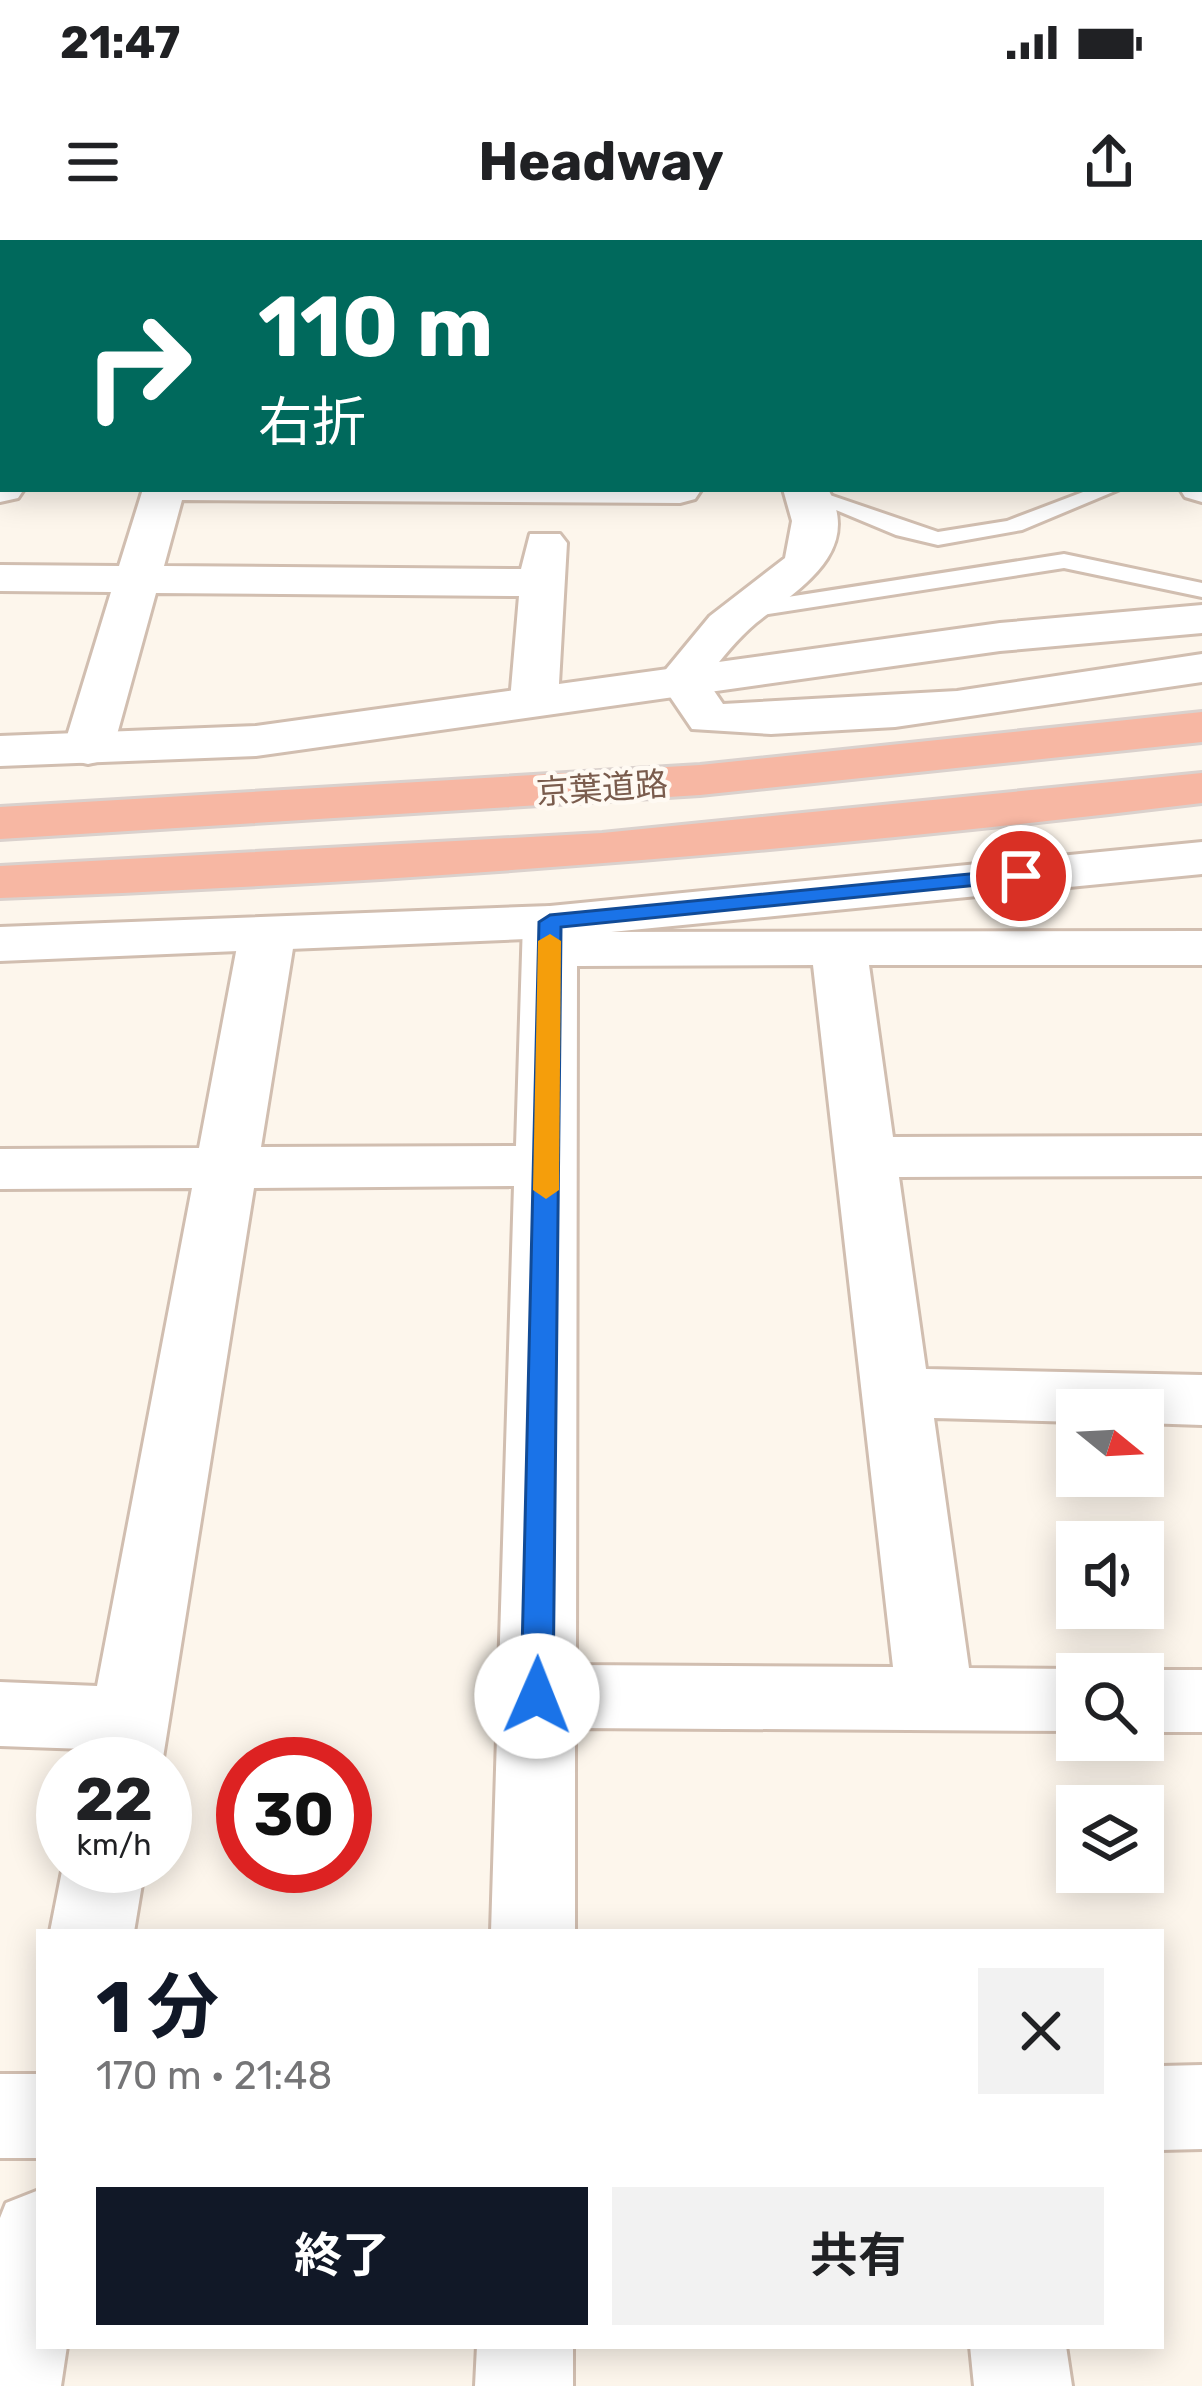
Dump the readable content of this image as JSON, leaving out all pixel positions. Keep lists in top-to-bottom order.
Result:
{
  "streets": {
    "highway": ["京葉道路"]
  },
  "north": "right",
  "page": {
    "status": "21:47",
    "header": "Headway",
    "turn": ["110 m", "右折"],
    "speed": "22 km/h",
    "limit": "30",
    "heading": ["1 分", "170 m · 21:48"],
    "buttons": ["終了", "共有"]
  }
}
